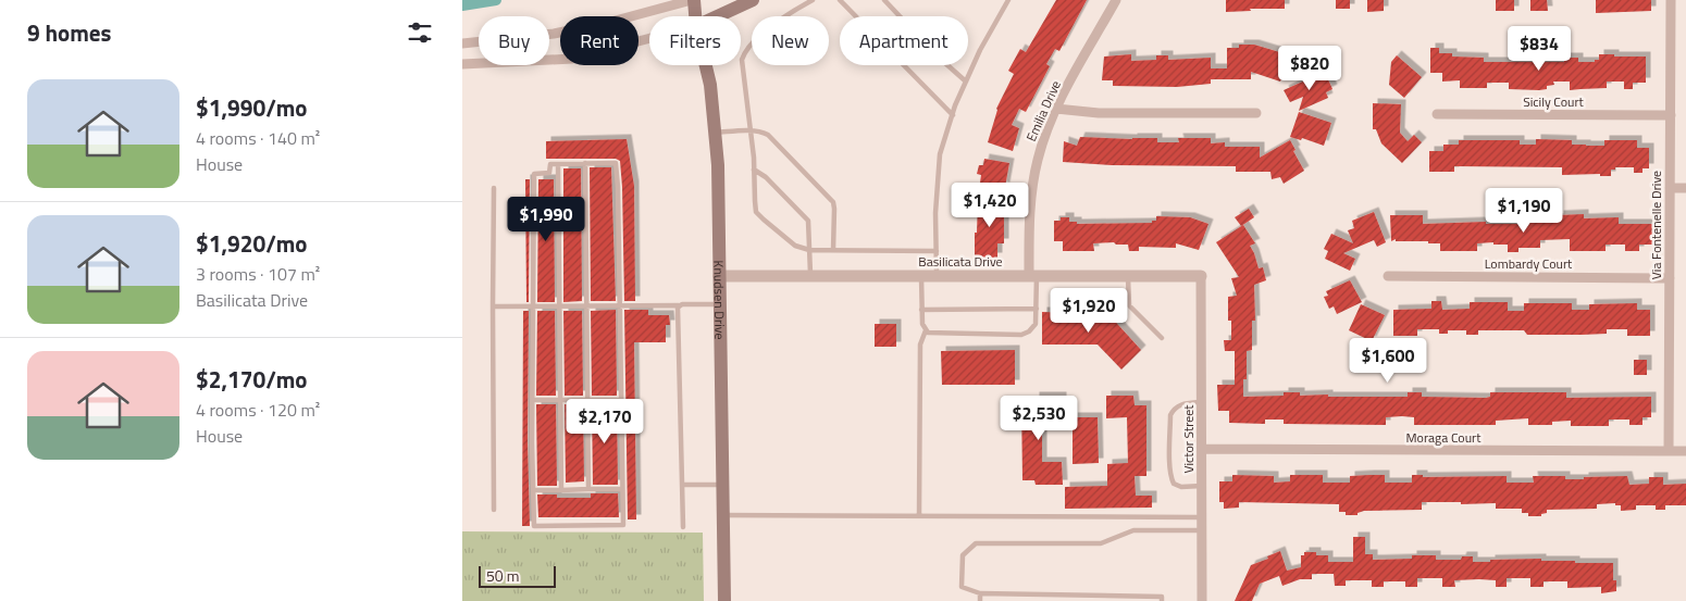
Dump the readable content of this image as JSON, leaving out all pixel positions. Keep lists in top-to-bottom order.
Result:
{
  "streets": {
    "main road": ["Knudsen Drive"],
    "street": [
      "Sicily Court",
      "Emilia Drive",
      "Via Fontenelle Drive",
      "Basilicata Drive",
      "Lombardy Court",
      "Moraga Court",
      "Victor Street"
    ]
  },
  "crossings": [
    ["Sicily Court", "Via Fontenelle Drive"],
    ["Emilia Drive", "Basilicata Drive"],
    ["Via Fontenelle Drive", "Lombardy Court"],
    ["Via Fontenelle Drive", "Moraga Court"],
    ["Basilicata Drive", "Knudsen Drive"],
    ["Basilicata Drive", "Victor Street"],
    ["Moraga Court", "Victor Street"]
  ],
  "scale_bar": "50 m",
  "page": {
    "heading": "9 homes",
    "chip": [
      "Buy",
      "Rent",
      "Filters",
      "New",
      "Apartment"
    ],
    "price": [
      "$834",
      "$820",
      "$1,420",
      "$1,190",
      "$1,990",
      "$1,920",
      "$1,600",
      "$2,530",
      "$2,170"
    ],
    "list": [
      {
        "name": "$1,990/mo",
        "note": "4 rooms · 140 m² · House"
      },
      {
        "name": "$1,920/mo",
        "note": "3 rooms · 107 m² · Basilicata Drive"
      },
      {
        "name": "$2,170/mo",
        "note": "4 rooms · 120 m² · House"
      }
    ],
    "scale": "50 m"
  }
}
